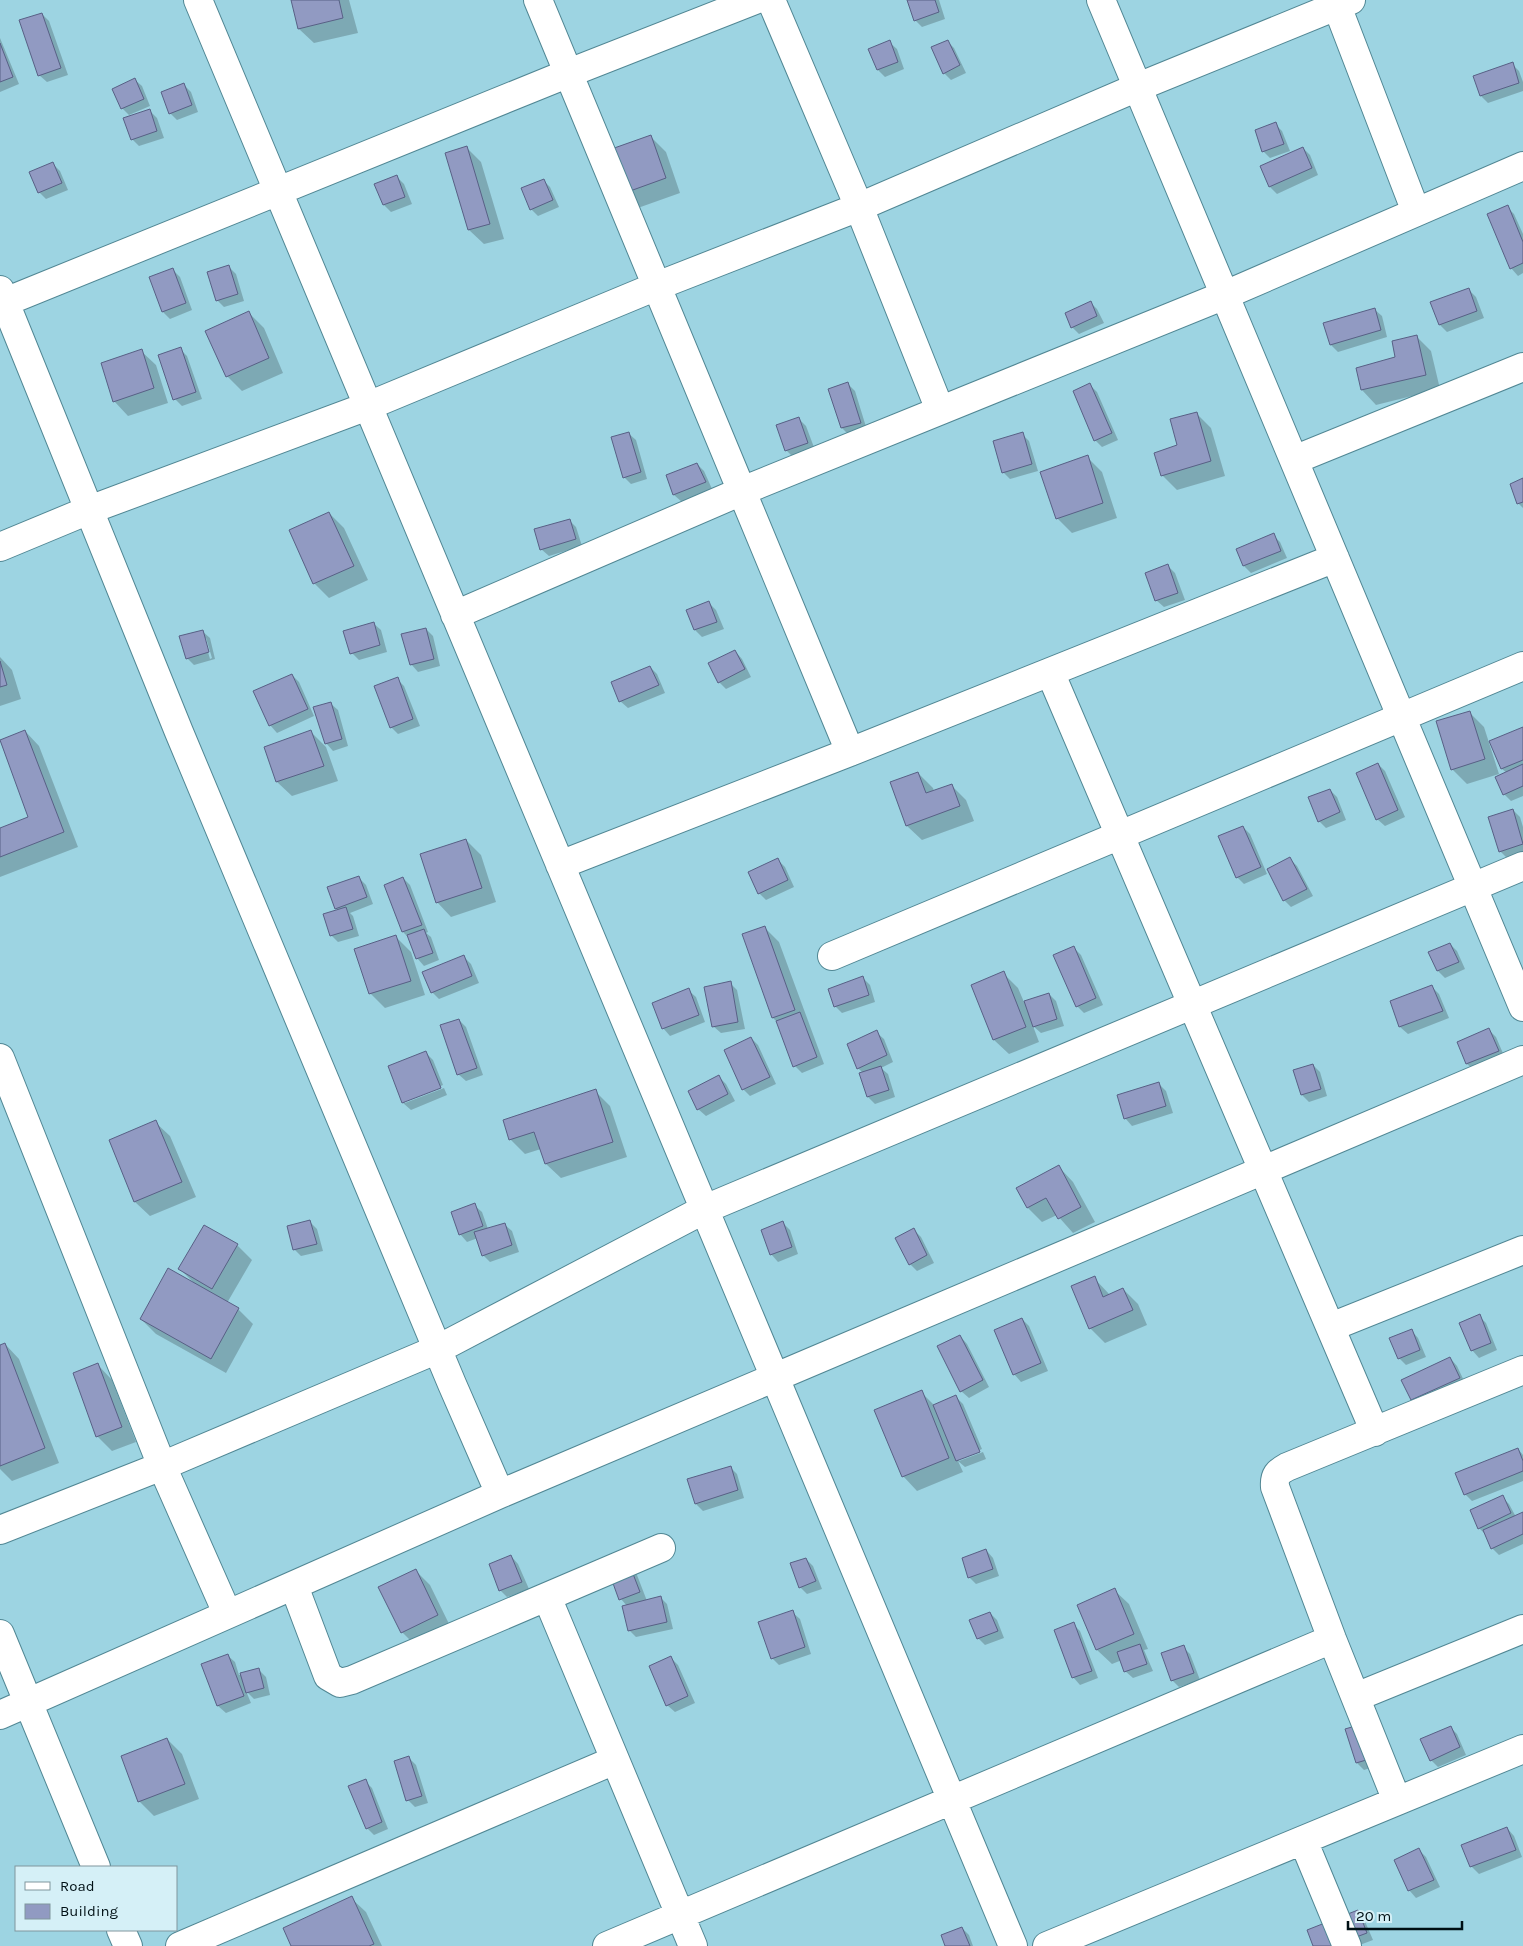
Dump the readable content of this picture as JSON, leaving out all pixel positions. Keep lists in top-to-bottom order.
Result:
{
  "legend": ["Road", "Building"],
  "scale_bar": "20 m"
}
